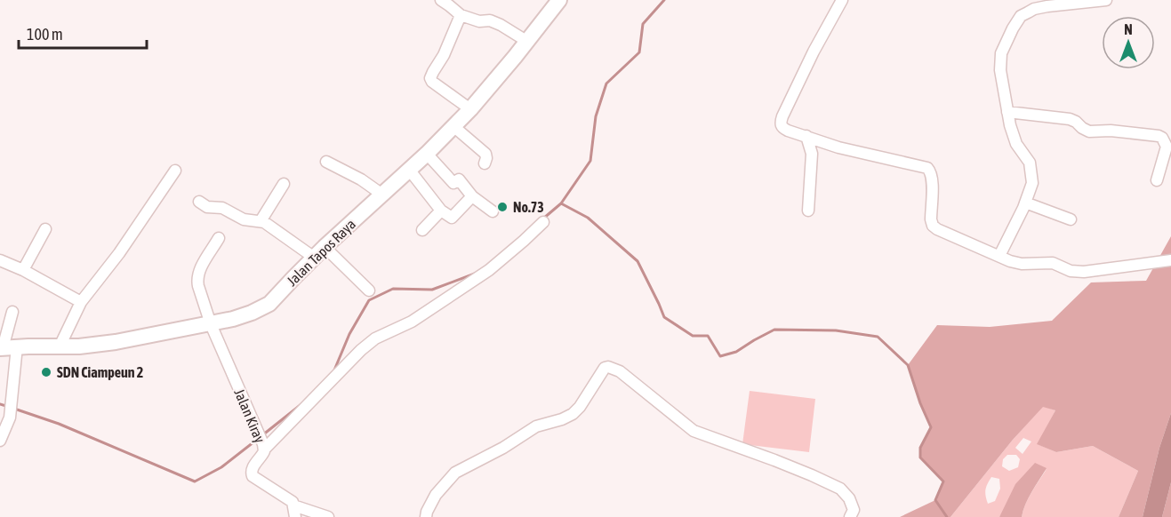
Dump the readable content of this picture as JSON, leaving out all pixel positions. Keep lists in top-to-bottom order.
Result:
{
  "streets": {
    "main road": ["Jalan Tapos Raya"],
    "street": ["Jalan Kiray"]
  },
  "crossings": [
    ["Jalan Tapos Raya", "Jalan Kiray"]
  ],
  "places": ["No.73", "SDN Ciampeun 2"],
  "scale_bar": "100 m",
  "north": "top"
}
